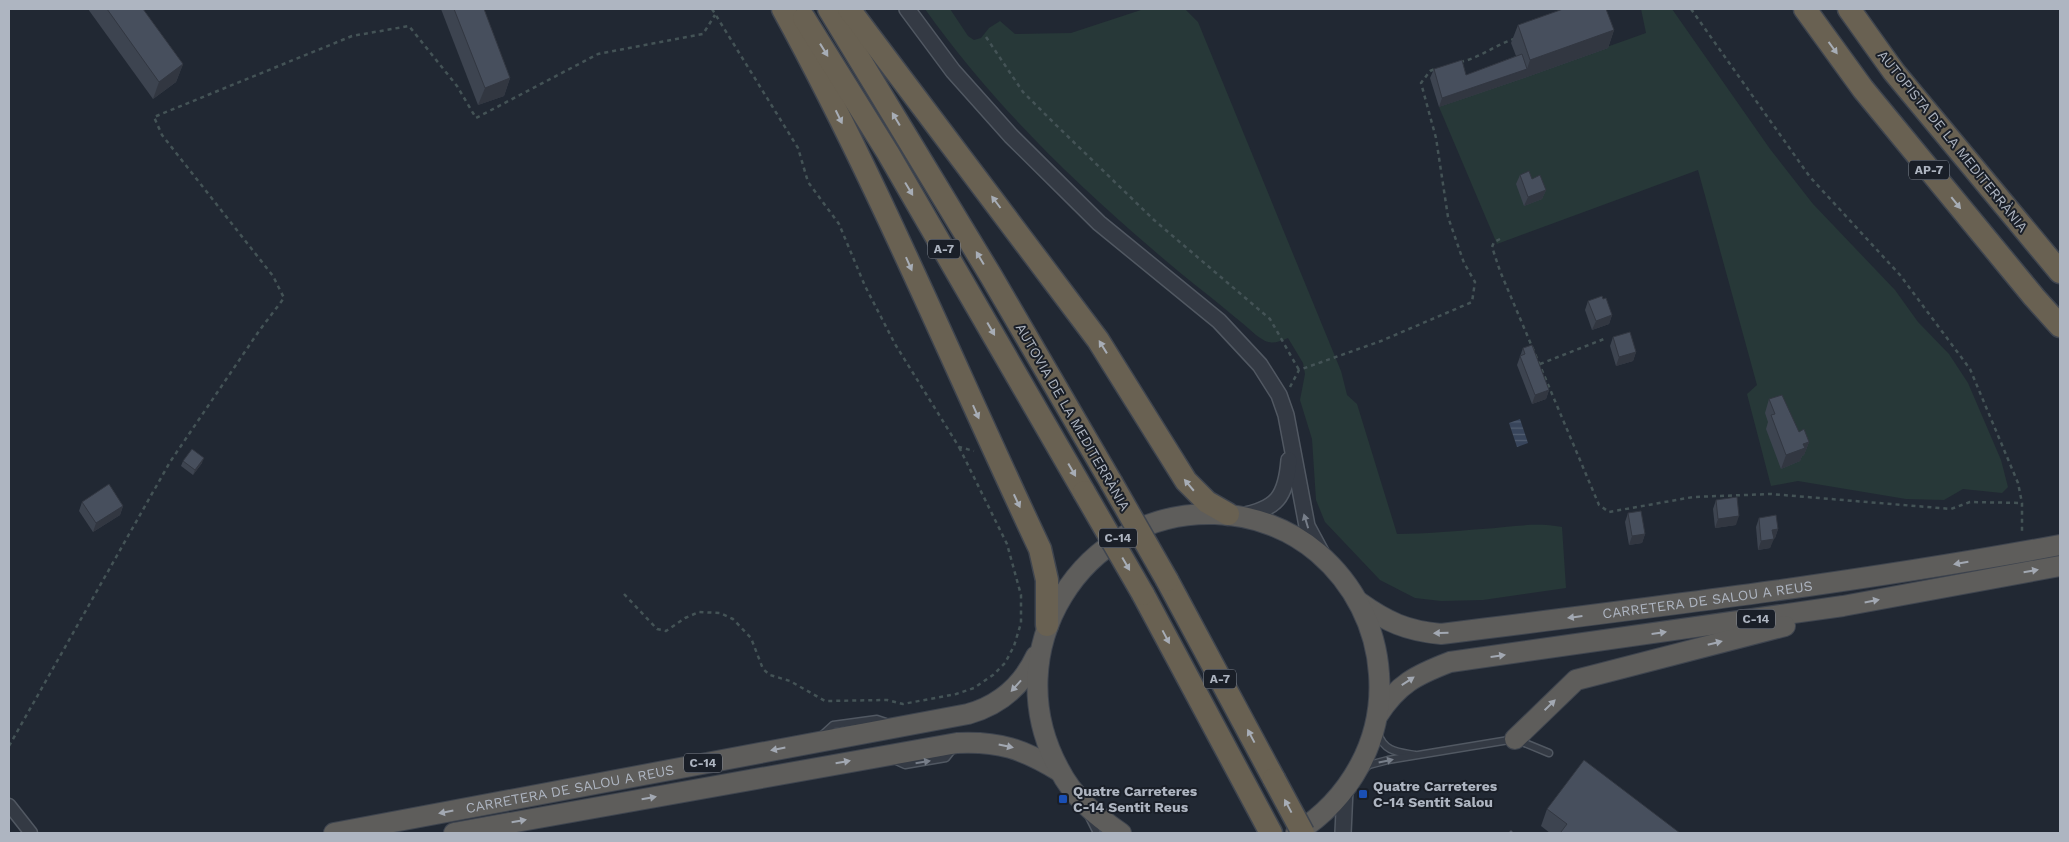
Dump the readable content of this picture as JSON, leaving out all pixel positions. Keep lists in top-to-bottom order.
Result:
{
  "streets": {
    "highway": [
      "AUTOPISTA DE LA MEDITERRÀNIA",
      "AP-7",
      "A-7",
      "AUTOVIA DE LA MEDITERRÀNIA",
      "C-14",
      "CARRETERA DE SALOU A REUS"
    ]
  },
  "crossings": [
    ["C-14", "CARRETERA DE SALOU A REUS"]
  ],
  "places": {
    "transit": ["Quatre Carreteres C-14 Sentit Salou", "Quatre Carreteres C-14 Sentit Reus"]
  }
}
